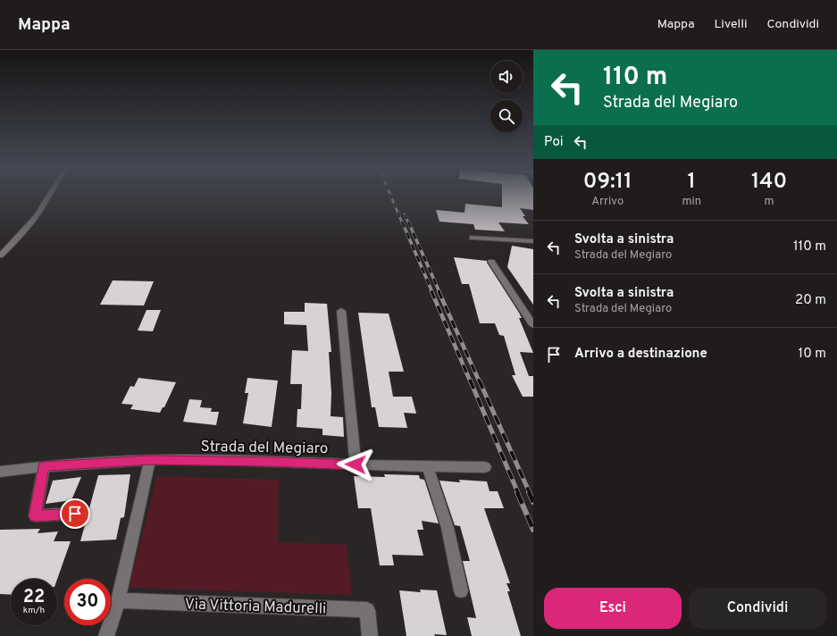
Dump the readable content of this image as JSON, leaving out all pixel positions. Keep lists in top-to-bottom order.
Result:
{
  "streets": {
    "street": ["Strada del Megiaro", "Via Vittoria Madurelli"]
  },
  "page": {
    "header": "Mappa",
    "nav": ["Mappa", "Livelli", "Condividi"],
    "turn": ["110 m", "Strada del Megiaro"],
    "then": "Poi",
    "eta": [
      "09:11",
      "Arrivo",
      "1",
      "min",
      "140",
      "m"
    ],
    "list": [
      {
        "name": "Svolta a sinistra",
        "note": "Strada del Megiaro",
        "value": "110 m"
      },
      {
        "name": "Svolta a sinistra",
        "note": "Strada del Megiaro",
        "value": "20 m"
      },
      {
        "name": "Arrivo a destinazione",
        "value": "10 m"
      }
    ],
    "speed": "22 km/h",
    "limit": "30",
    "buttons": ["Esci", "Condividi"]
  }
}
